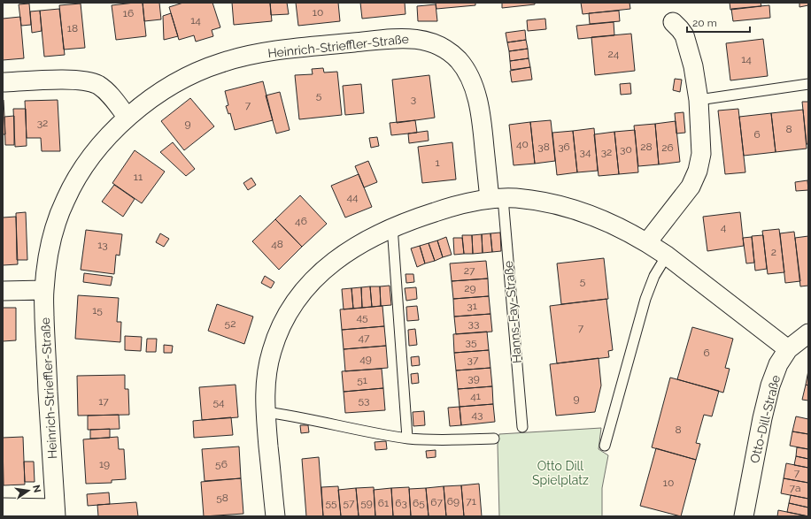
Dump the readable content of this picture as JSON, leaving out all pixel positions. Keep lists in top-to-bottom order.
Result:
{
  "streets": {
    "street": ["Heinrich-Strieffler-Straße", "Otto-Dill-Straße"],
    "lane": ["Hanns-Fay-Straße"]
  },
  "crossings": [
    ["Heinrich-Strieffler-Straße", "Hanns-Fay-Straße"]
  ],
  "parks": ["Otto Dill Spielplatz"],
  "house_numbers": [
    "10",
    "16",
    "14",
    "18",
    "24",
    "14",
    "5",
    "3",
    "7",
    "32",
    "9",
    "8",
    "6",
    "40",
    "38",
    "36",
    "28",
    "26",
    "30",
    "34",
    "32",
    "1",
    "11",
    "44",
    "46",
    "4",
    "48",
    "13",
    "2",
    "27",
    "5",
    "29",
    "31",
    "15",
    "45",
    "52",
    "33",
    "7",
    "47",
    "35",
    "6",
    "49",
    "37",
    "39",
    "51",
    "41",
    "9",
    "53",
    "17",
    "54",
    "43",
    "8",
    "19",
    "56",
    "7",
    "10",
    "7a",
    "58",
    "69",
    "71",
    "67",
    "55",
    "57",
    "59",
    "61",
    "63",
    "65"
  ],
  "scale_bar": "20 m",
  "north": "right"
}
